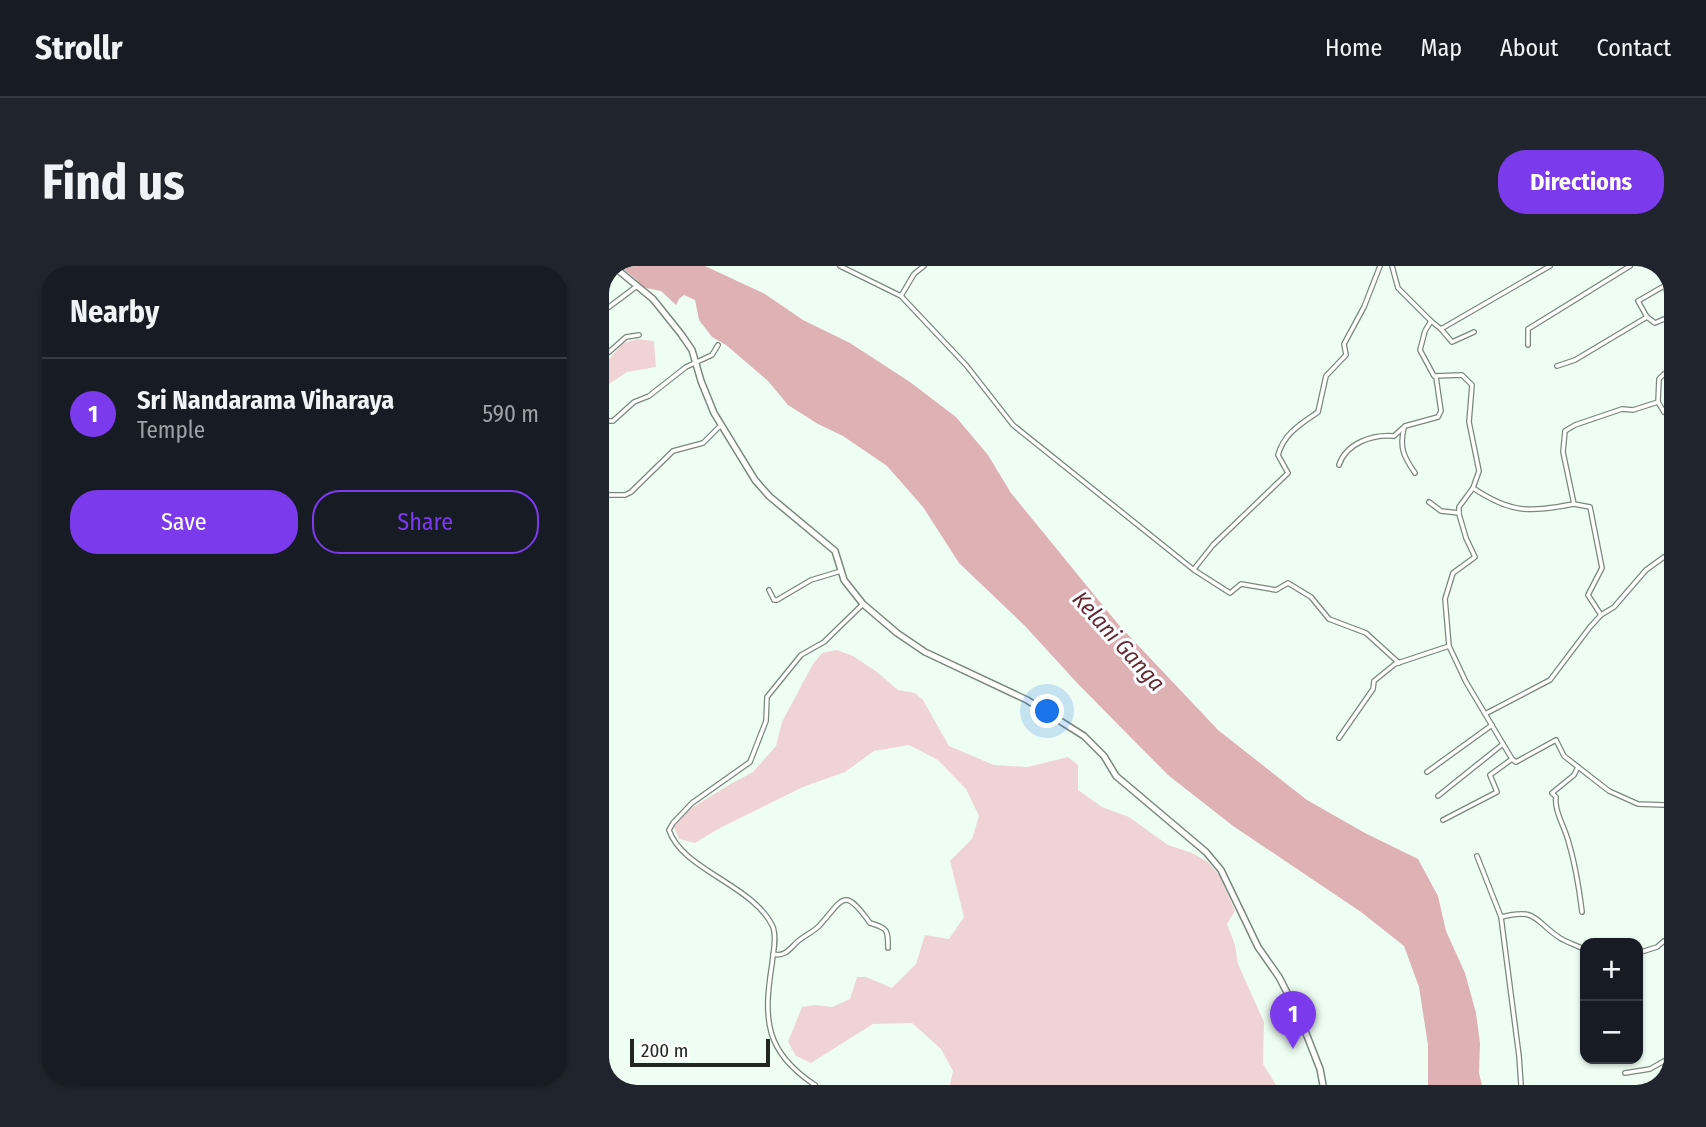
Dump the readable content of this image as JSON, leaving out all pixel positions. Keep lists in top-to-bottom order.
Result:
{
  "water": ["Kelani Ganga"],
  "scale_bar": "200 m",
  "page": {
    "header": "Strollr",
    "nav": [
      "Home",
      "Map",
      "About",
      "Contact"
    ],
    "buttons": [
      "Directions",
      ["Save", "Share"]
    ],
    "title": "Find us",
    "heading": "Nearby",
    "list": [
      {
        "mark": "1",
        "name": "Sri Nandarama Viharaya",
        "note": "Temple",
        "value": "590 m"
      }
    ],
    "map_buttons": ["+", "−"],
    "pins": "1",
    "scale": "200 m"
  }
}
